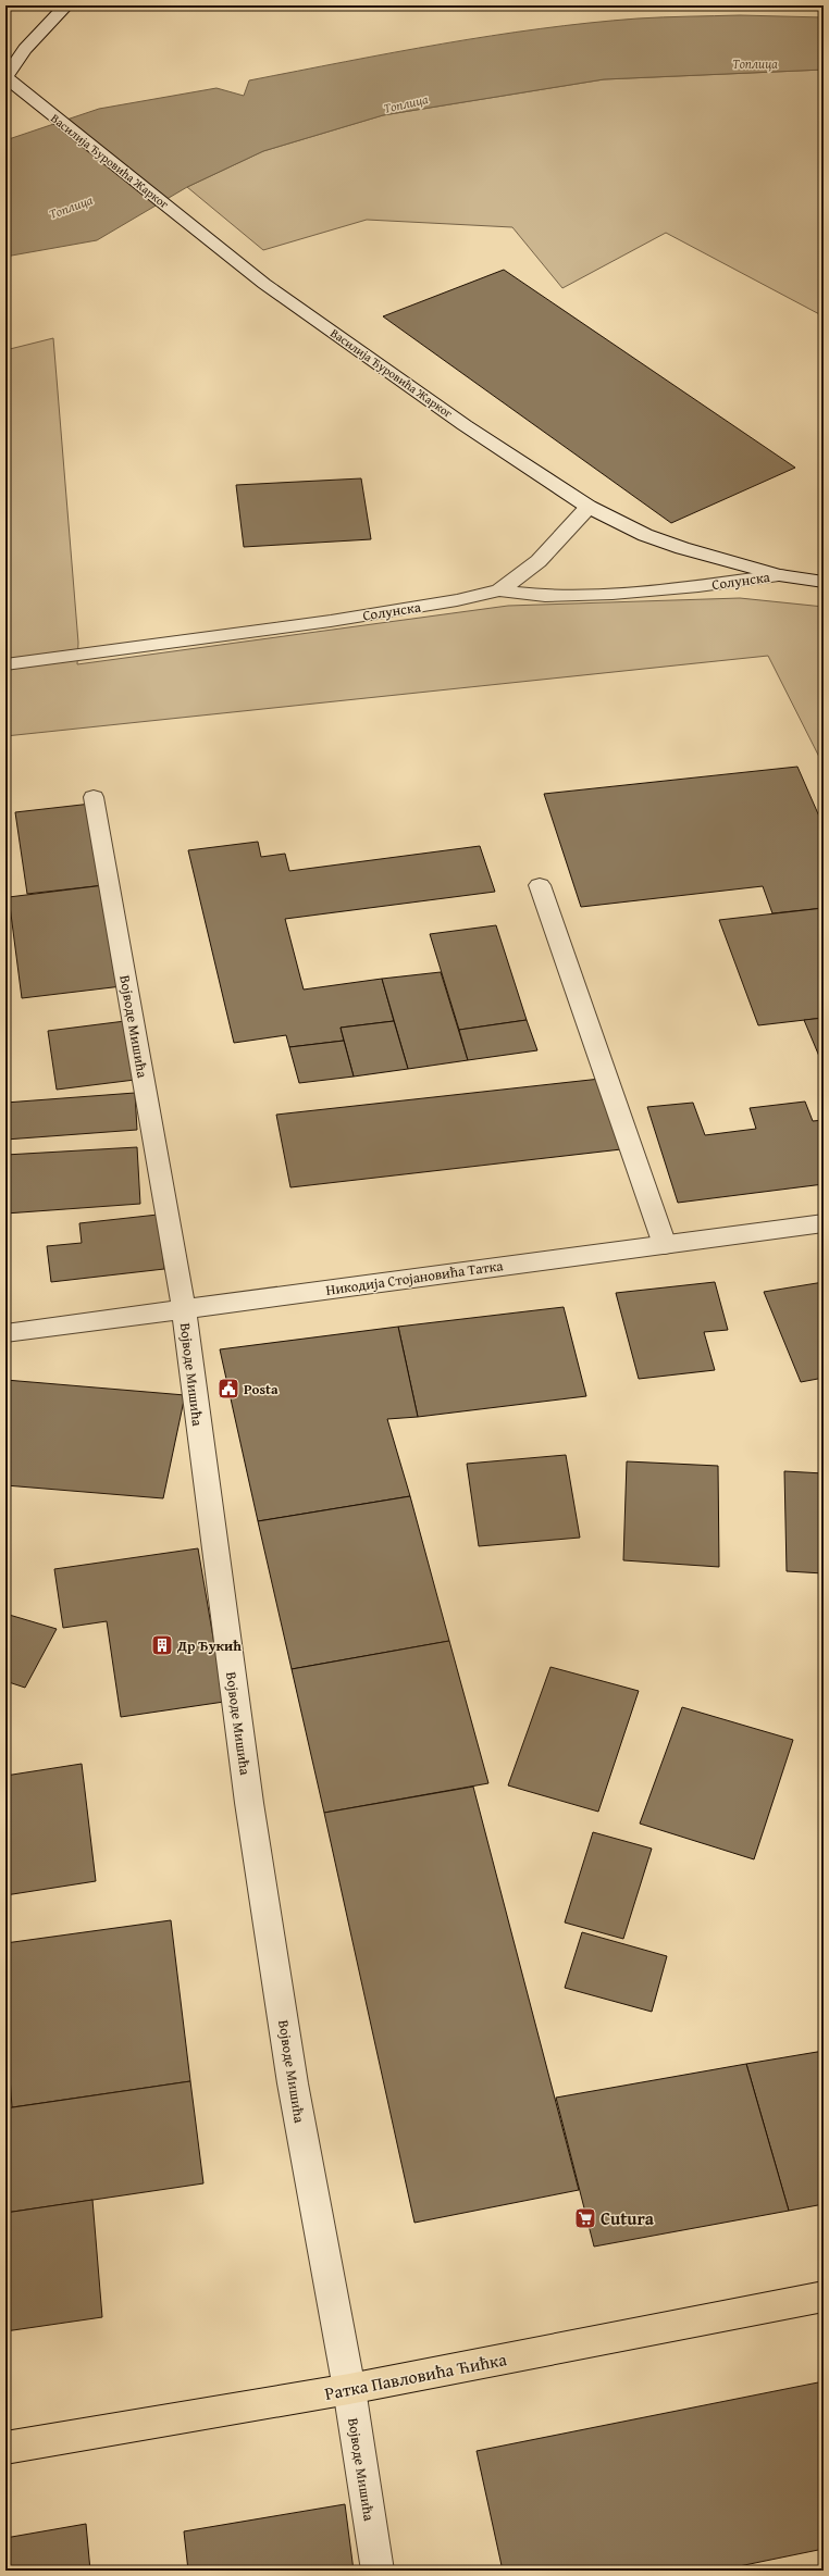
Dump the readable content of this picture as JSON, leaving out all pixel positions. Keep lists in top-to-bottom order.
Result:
{
  "streets": {
    "main road": ["Ратка Павловића Ћићка"],
    "street": [
      "Василија Ђуровића Жарког",
      "Солунска",
      "Војводе Мишића",
      "Никодија Стојановића Татка"
    ]
  },
  "crossings": [
    ["Василија Ђуровића Жарког", "Солунска"],
    ["Војводе Мишића", "Никодија Стојановића Татка"],
    ["Војводе Мишића", "Ратка Павловића Ћићка"]
  ],
  "water": ["Топлица"],
  "places": {
    "public building": ["Posta"],
    "building": ["Др Ђукић"],
    "supermarket": ["Cutura"]
  }
}
